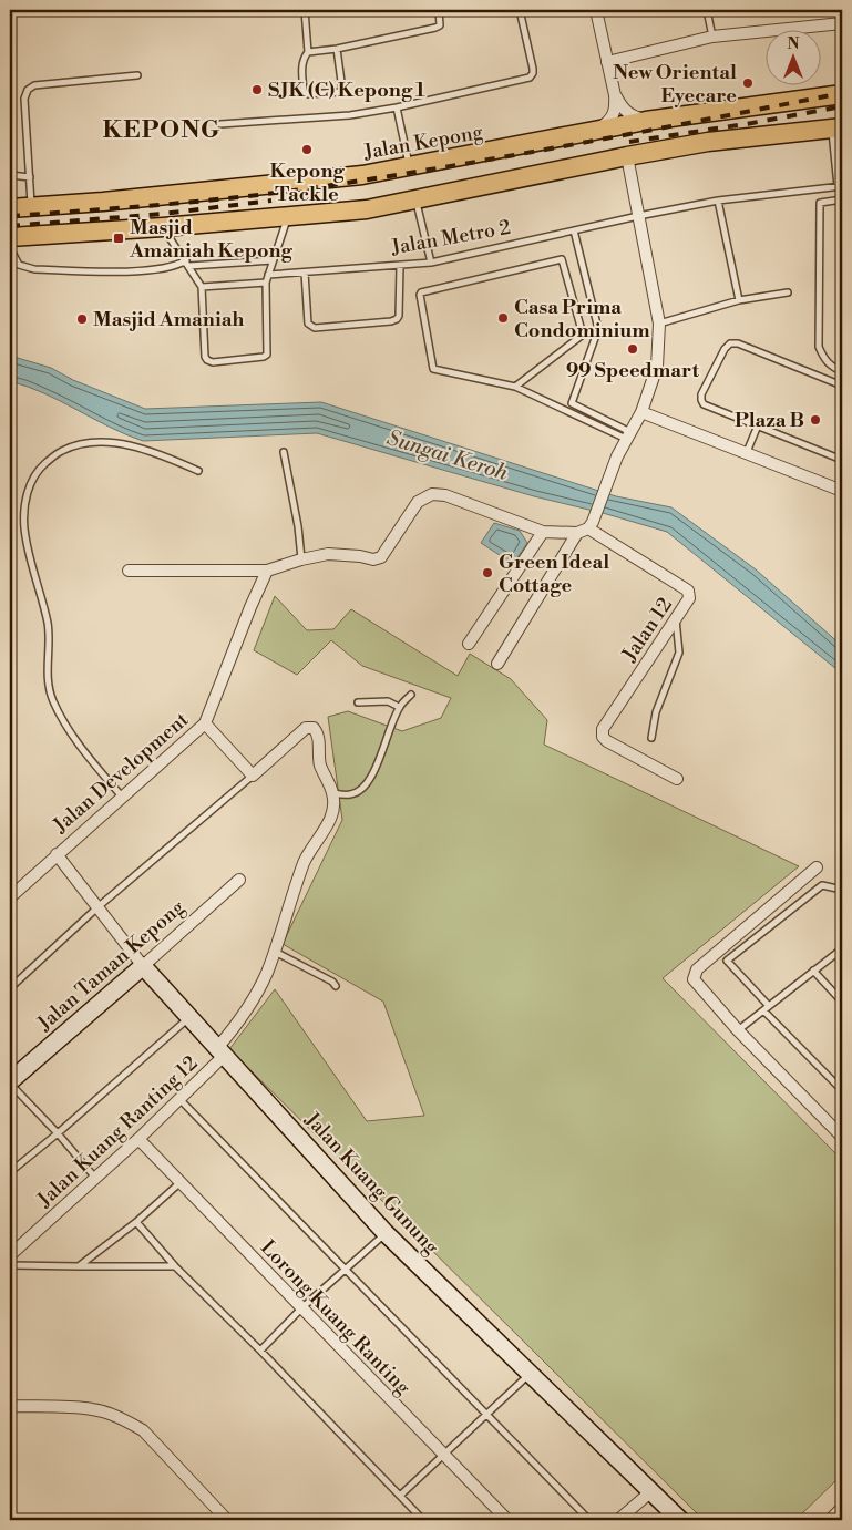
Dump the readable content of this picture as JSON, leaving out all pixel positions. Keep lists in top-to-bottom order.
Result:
{
  "streets": {
    "main road": ["Jalan Kepong"],
    "street": [
      "Jalan 12",
      "Jalan Development",
      "Jalan Taman Kepong",
      "Jalan Kuang Ranting 12",
      "Jalan Kuang Gunung",
      "Lorong Kuang Ranting"
    ],
    "lane": ["Jalan Metro 2"]
  },
  "crossings": [
    ["Jalan Development", "Jalan Kuang Gunung"],
    ["Jalan Taman Kepong", "Jalan Kuang Gunung"],
    ["Jalan Kuang Ranting 12", "Jalan Kuang Gunung"],
    ["Jalan Kuang Ranting 12", "Lorong Kuang Ranting"]
  ],
  "districts": ["KEPONG"],
  "water": ["Sungai Keroh"],
  "places": {
    "other": [
      "New Oriental Eyecare",
      "SJK (C) Kepong 1",
      "Kepong Tackle",
      "Casa Prima Condominium",
      "Masjid Amaniah",
      "99 Speedmart",
      "Plaza B",
      "Green Ideal Cottage"
    ],
    "transit": ["Masjid Amaniah Kepong"]
  },
  "north": "top"
}
